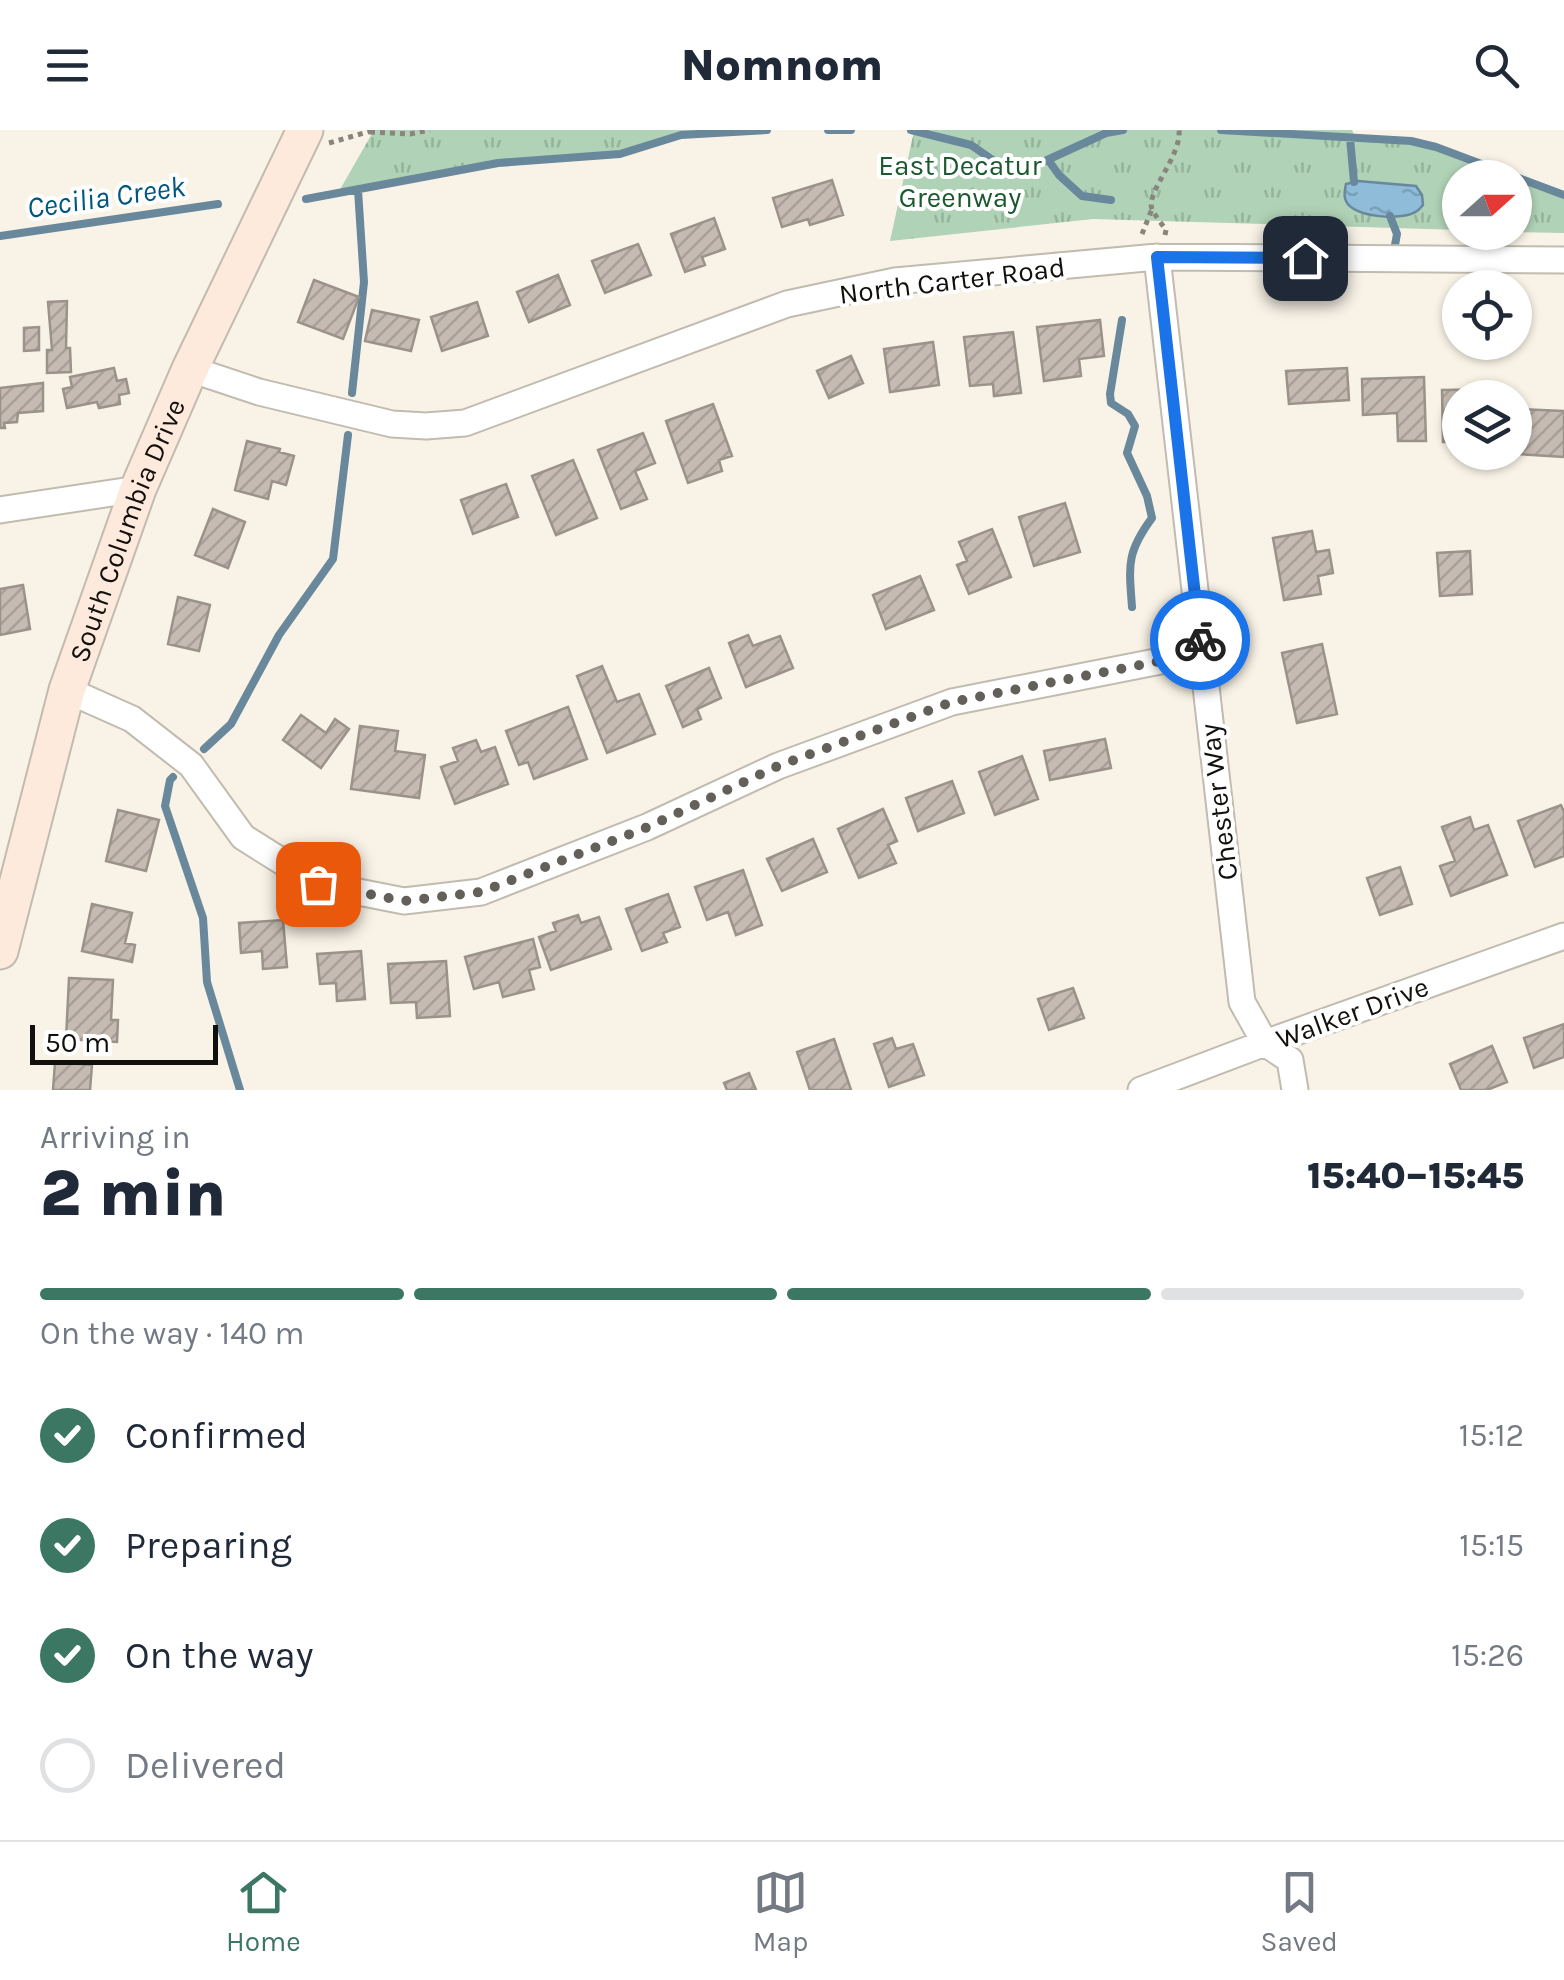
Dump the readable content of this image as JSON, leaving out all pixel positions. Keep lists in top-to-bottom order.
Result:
{
  "streets": {
    "main road": ["South Columbia Drive"],
    "street": ["North Carter Road", "Chester Way", "Walker Drive"]
  },
  "crossings": [
    ["North Carter Road", "South Columbia Drive"],
    ["North Carter Road", "Chester Way"],
    ["Chester Way", "Walker Drive"]
  ],
  "water": ["Cecilia Creek"],
  "parks": ["East Decatur Greenway"],
  "scale_bar": "50 m",
  "north": "right",
  "page": {
    "header": "Nomnom",
    "scale": "50 m",
    "heading": ["2 min", "Arriving in", "15:40–15:45"],
    "bar": "On the way · 140 m",
    "list": [
      ["Confirmed", "15:12"],
      ["Preparing", "15:15"],
      ["On the way", "15:26"],
      "Delivered"
    ],
    "tabs": ["Home", "Map", "Saved"]
  }
}
